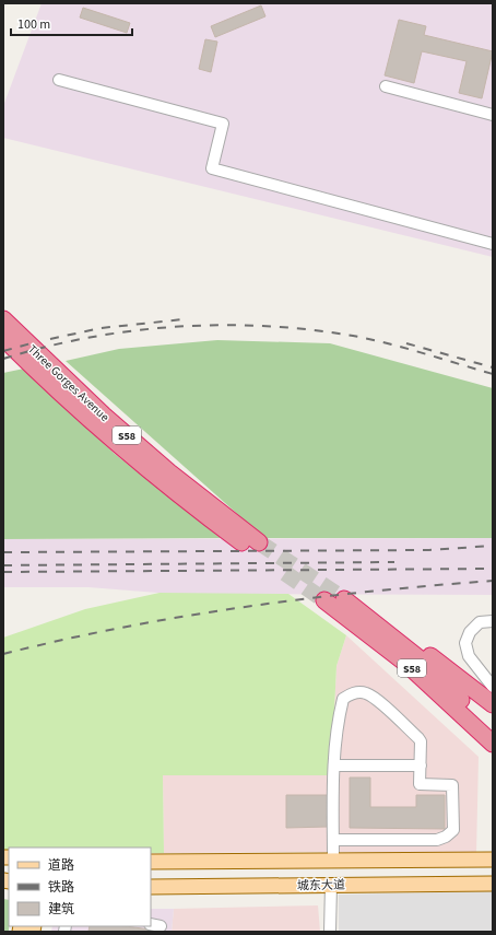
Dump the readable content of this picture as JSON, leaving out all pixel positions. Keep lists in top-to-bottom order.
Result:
{
  "streets": {
    "highway": ["Three Gorges Avenue", "S58"],
    "main road": ["城东大道"]
  },
  "legend": ["道路", "铁路", "建筑"],
  "scale_bar": "100 m"
}
